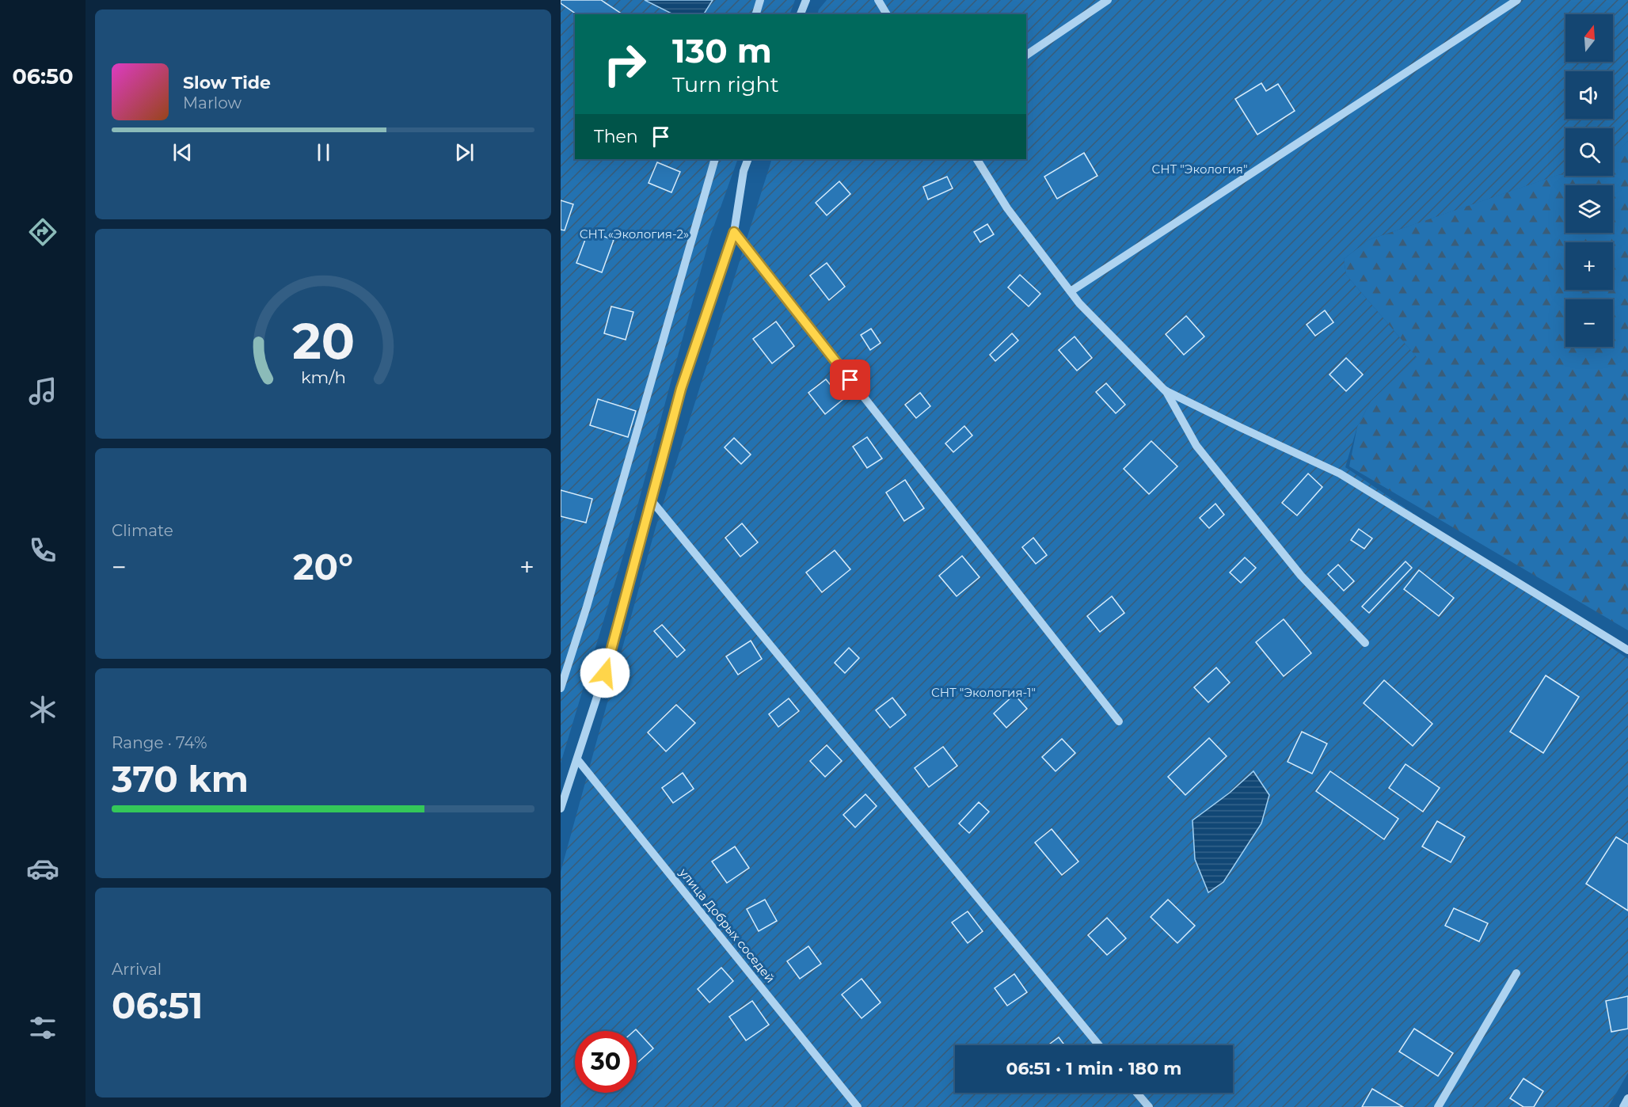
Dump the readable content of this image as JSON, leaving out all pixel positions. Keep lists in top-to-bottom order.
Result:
{
  "streets": {
    "street": ["улица Добрых соседей"]
  },
  "parks": ["СНТ \"Экология\"", "СНТ «Экология-2»", "СНТ \"Экология-1\""],
  "north": "top",
  "page": {
    "tabs": "06:50",
    "map_buttons": ["+", "−"],
    "turn": ["130 m", "Turn right"],
    "song": ["Slow Tide", "Marlow"],
    "then": "Then",
    "tile": [
      "Climate",
      ["Range · 74%", "370 km"],
      ["Arrival", "06:51"]
    ],
    "heat": ["−", "20°", "+"],
    "limit": "30",
    "trip": "06:51 · 1 min · 180 m",
    "gauge": ["20", "km/h"]
  }
}
